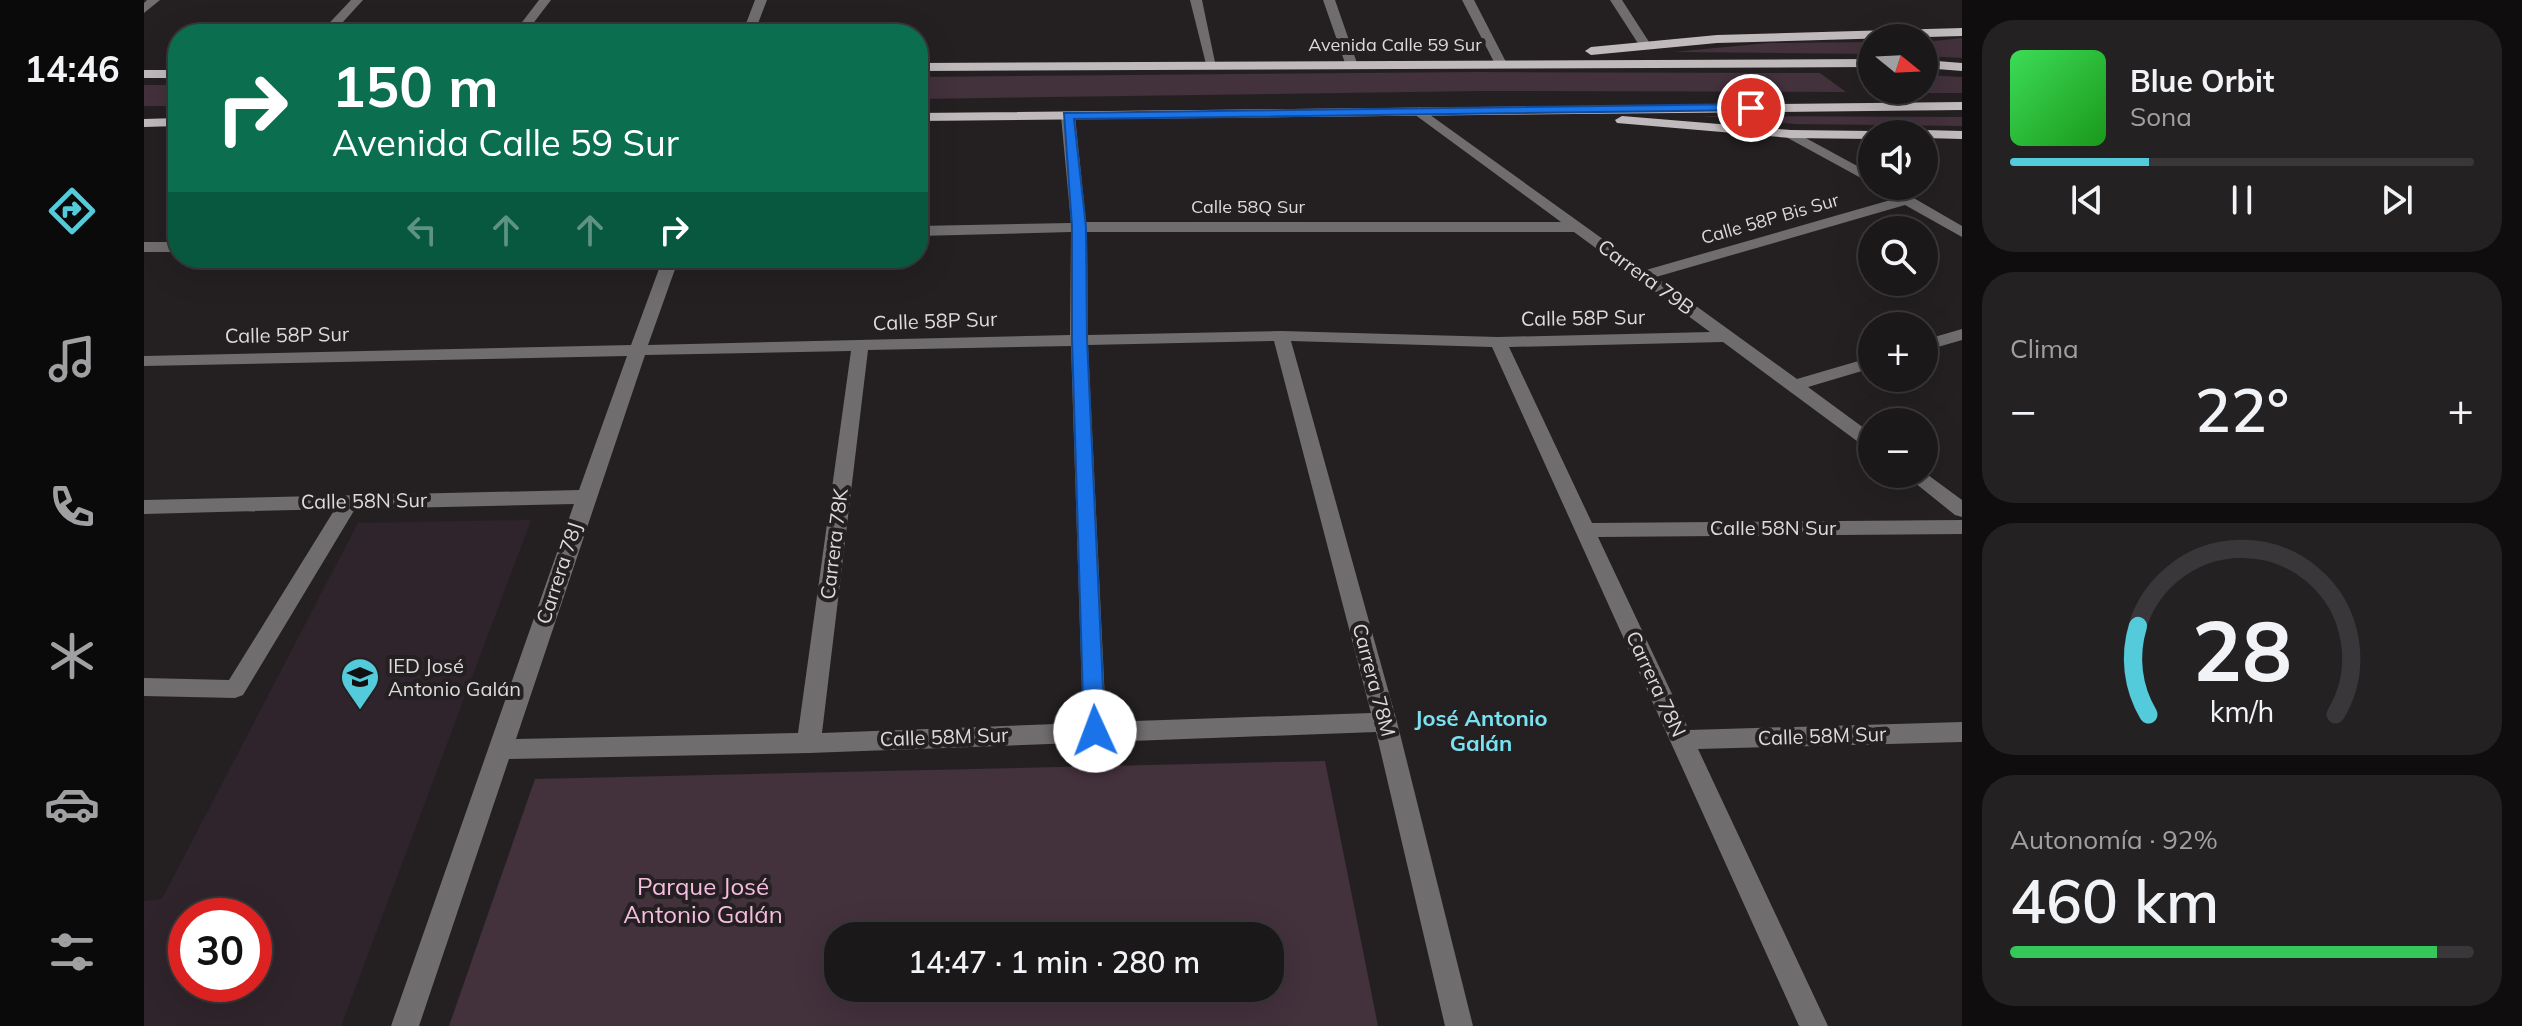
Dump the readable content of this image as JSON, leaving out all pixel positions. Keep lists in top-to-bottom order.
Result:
{
  "streets": {
    "main road": ["Avenida Calle 59 Sur"],
    "street": [
      "Calle 58Q Sur",
      "Calle 58P Bis Sur",
      "Carrera 79B",
      "Calle 58P Sur",
      "Calle 58N Sur",
      "Carrera 78K",
      "Carrera 78J",
      "Carrera 78M",
      "Carrera 78N",
      "Calle 58M Sur"
    ]
  },
  "crossings": [
    ["Calle 58Q Sur", "Carrera 79B"],
    ["Calle 58P Bis Sur", "Carrera 79B"],
    ["Carrera 79B", "Calle 58P Sur"],
    ["Calle 58P Sur", "Carrera 78K"],
    ["Calle 58P Sur", "Carrera 78J"],
    ["Calle 58P Sur", "Carrera 78M"],
    ["Calle 58P Sur", "Carrera 78N"],
    ["Calle 58N Sur", "Carrera 78J"],
    ["Calle 58N Sur", "Carrera 78N"],
    ["Carrera 78K", "Calle 58M Sur"],
    ["Carrera 78J", "Calle 58M Sur"],
    ["Carrera 78M", "Calle 58M Sur"],
    ["Carrera 78N", "Calle 58M Sur"]
  ],
  "districts": ["José Antonio Galán"],
  "parks": ["Parque José Antonio Galán"],
  "places": {
    "school or university": ["IED José Antonio Galán"]
  },
  "north": "right",
  "page": {
    "tabs": "14:46",
    "map_buttons": ["+", "−"],
    "turn": ["150 m", "Avenida Calle 59 Sur"],
    "song": ["Blue Orbit", "Sona"],
    "tile": [
      "Clima",
      ["Autonomía · 92%", "460 km"]
    ],
    "heat": ["−", "22°", "+"],
    "limit": "30",
    "trip": "14:47 · 1 min · 280 m",
    "gauge": ["28", "km/h"]
  }
}
